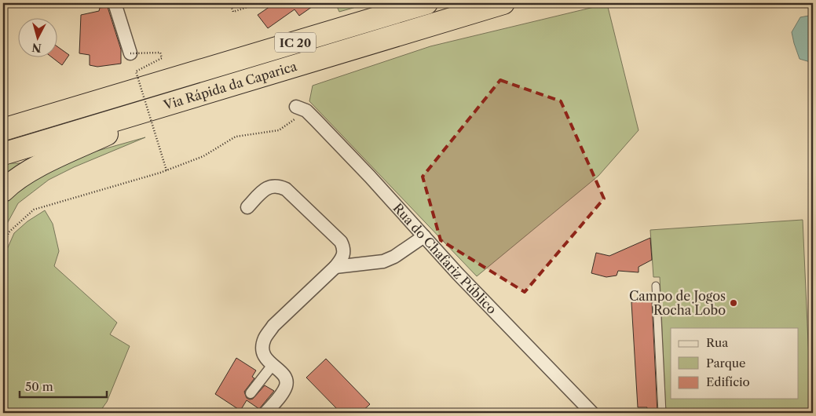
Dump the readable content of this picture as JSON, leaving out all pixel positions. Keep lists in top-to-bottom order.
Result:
{
  "streets": {
    "highway": ["IC 20", "Via Rápida da Caparica"],
    "street": ["Rua do Chafariz Público"]
  },
  "places": ["Campo de Jogos Rocha Lobo"],
  "legend": ["Rua", "Parque", "Edifício"],
  "scale_bar": "50 m",
  "north": "bottom"
}
